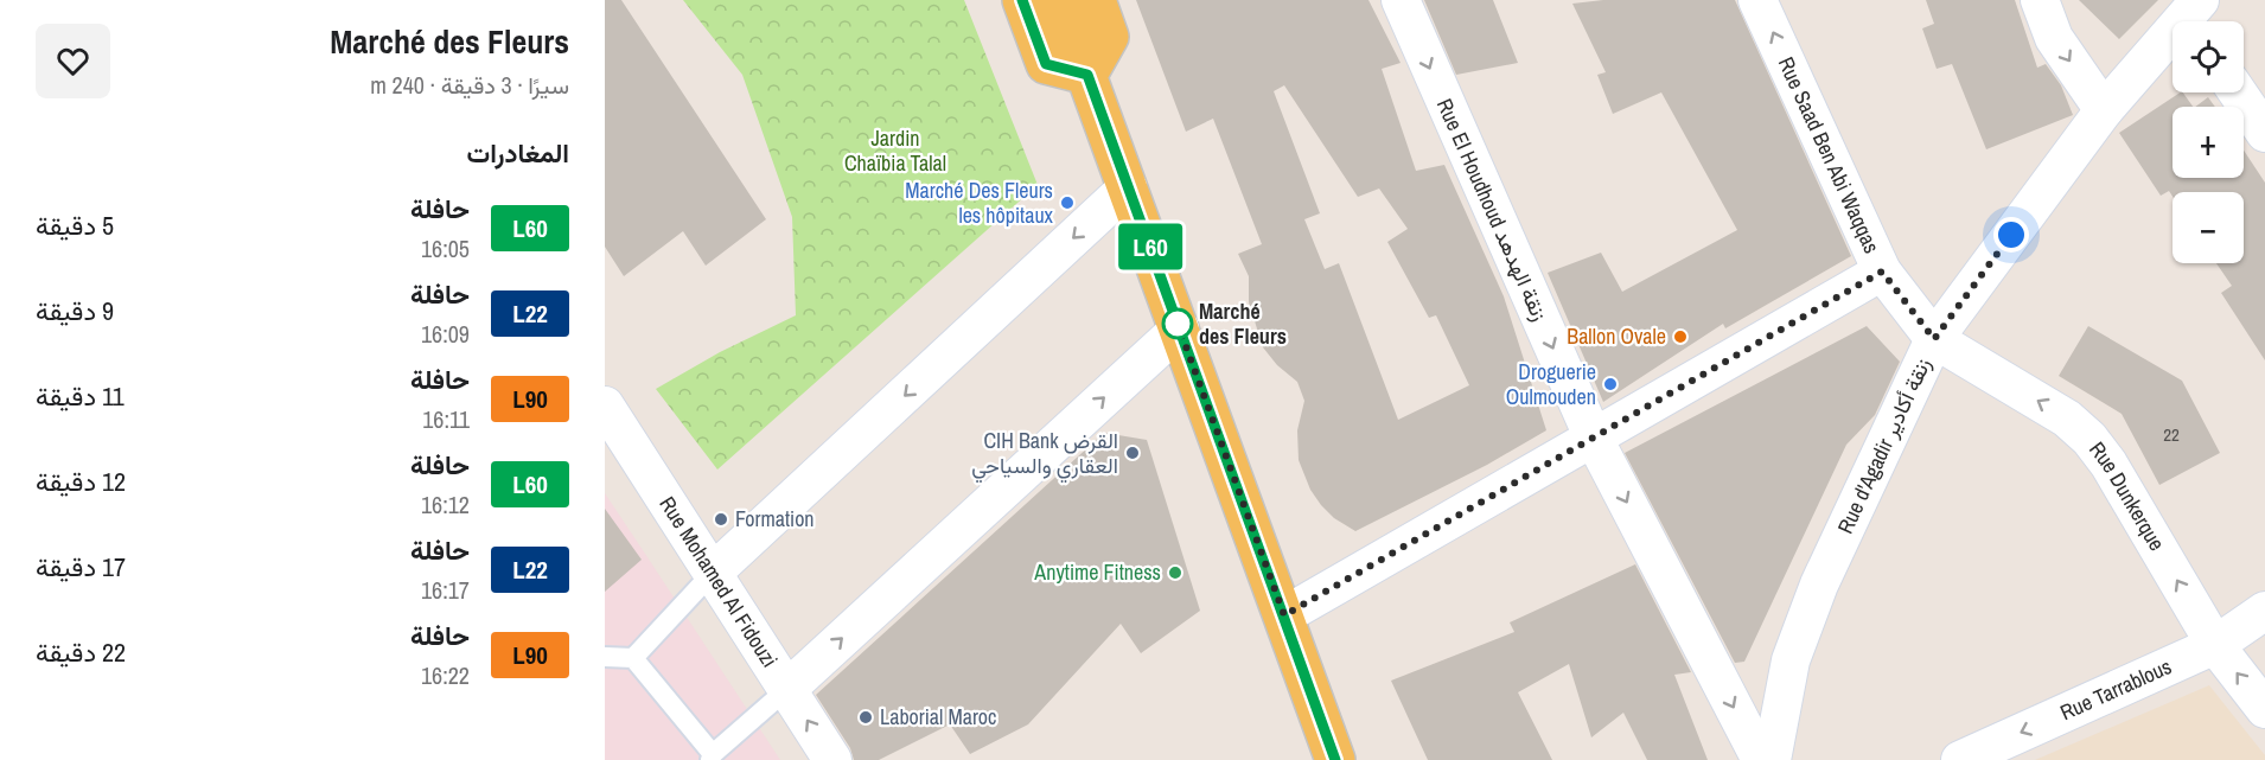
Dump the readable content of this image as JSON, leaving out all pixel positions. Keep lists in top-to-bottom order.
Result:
{
  "streets": {
    "street": [
      "Rue Saad Ben Abi Waqqas",
      "Rue El Houdhoud زنقة الهدهد",
      "Rue d'Agadir زنقة أكادير",
      "Rue Dunkerque",
      "Rue Mohamed Al Fidouzi",
      "Rue Tarrablous"
    ]
  },
  "crossings": [
    ["Rue Saad Ben Abi Waqqas", "Rue d'Agadir زنقة أكادير"],
    ["Rue Saad Ben Abi Waqqas", "Rue Dunkerque"],
    ["Rue d'Agadir زنقة أكادير", "Rue Dunkerque"],
    ["Rue Dunkerque", "Rue Tarrablous"]
  ],
  "one_way": ["Rue El Houdhoud زنقة الهدهد", "Rue Dunkerque", "Rue Tarrablous"],
  "parks": ["Jardin Chaïbia Talal"],
  "places": [
    "Marché Des Fleurs les hôpitaux",
    "Marché des Fleurs",
    "Ballon Ovale",
    "Droguerie Oulmouden",
    "CIH Bank القرض العقاري والسياحي",
    "Formation",
    "Anytime Fitness",
    "Laborial Maroc"
  ],
  "lines": ["bus line L60"],
  "house_numbers": ["22"],
  "page": {
    "on_map": "L60",
    "heading": [
      ["Marché des Fleurs", "سيرًا · 3 دقيقة · 240 m"],
      "المغادرات"
    ],
    "map_buttons": ["+", "−"],
    "list": [
      {
        "mark": "L60",
        "name": "حافلة",
        "note": "16:05",
        "value": "5 دقيقة"
      },
      {
        "mark": "L22",
        "name": "حافلة",
        "note": "16:09",
        "value": "9 دقيقة"
      },
      {
        "mark": "L90",
        "name": "حافلة",
        "note": "16:11",
        "value": "11 دقيقة"
      },
      {
        "mark": "L60",
        "name": "حافلة",
        "note": "16:12",
        "value": "12 دقيقة"
      },
      {
        "mark": "L22",
        "name": "حافلة",
        "note": "16:17",
        "value": "17 دقيقة"
      },
      {
        "mark": "L90",
        "name": "حافلة",
        "note": "16:22",
        "value": "22 دقيقة"
      }
    ]
  }
}
